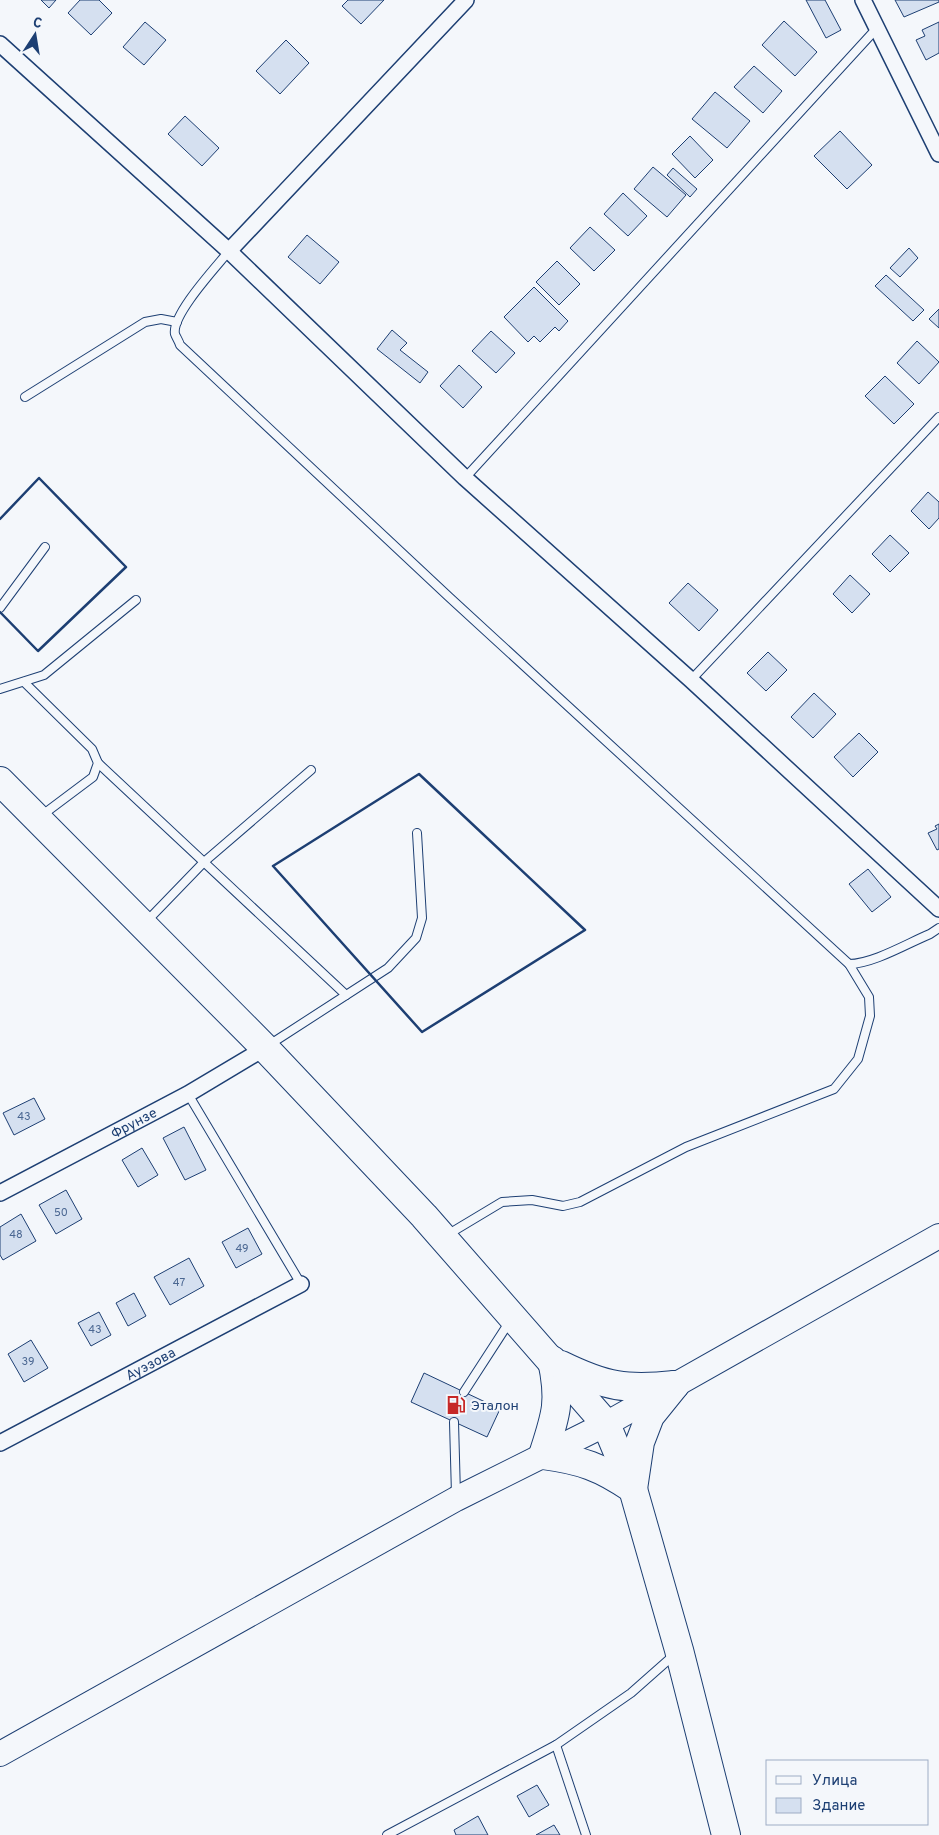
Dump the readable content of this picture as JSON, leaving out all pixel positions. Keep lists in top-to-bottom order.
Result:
{
  "streets": {
    "street": ["Фрунзе", "Ауэзова"]
  },
  "places": {
    "fuel station": ["Эталон"]
  },
  "house_numbers": [
    "43",
    "50",
    "48",
    "49",
    "47",
    "43",
    "39"
  ],
  "legend": ["Улица", "Здание"],
  "north": "top"
}
